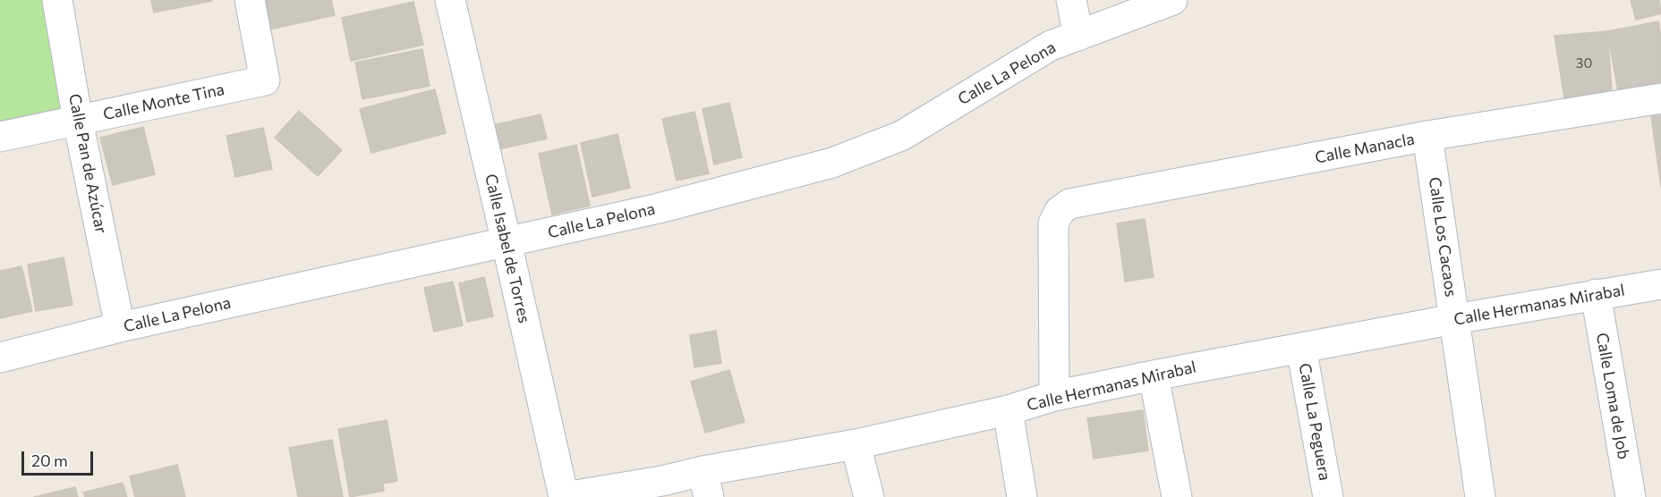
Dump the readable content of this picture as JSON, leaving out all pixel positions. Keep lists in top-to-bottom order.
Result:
{
  "streets": {
    "street": [
      "Calle La Pelona",
      "Calle Monte Tina",
      "Calle Manacla",
      "Calle Pan de Azúcar",
      "Calle Los Cacaos",
      "Calle Isabel de Torres",
      "Calle Hermanas Mirabal",
      "Calle Loma de Job",
      "Calle La Peguera"
    ]
  },
  "crossings": [
    ["Calle La Pelona", "Calle Pan de Azúcar"],
    ["Calle La Pelona", "Calle Isabel de Torres"],
    ["Calle Monte Tina", "Calle Pan de Azúcar"],
    ["Calle Manacla", "Calle Los Cacaos"],
    ["Calle Manacla", "Calle Hermanas Mirabal"],
    ["Calle Los Cacaos", "Calle Hermanas Mirabal"],
    ["Calle Isabel de Torres", "Calle Hermanas Mirabal"],
    ["Calle Hermanas Mirabal", "Calle Loma de Job"],
    ["Calle Hermanas Mirabal", "Calle La Peguera"]
  ],
  "house_numbers": ["30"],
  "scale_bar": "20 m"
}
